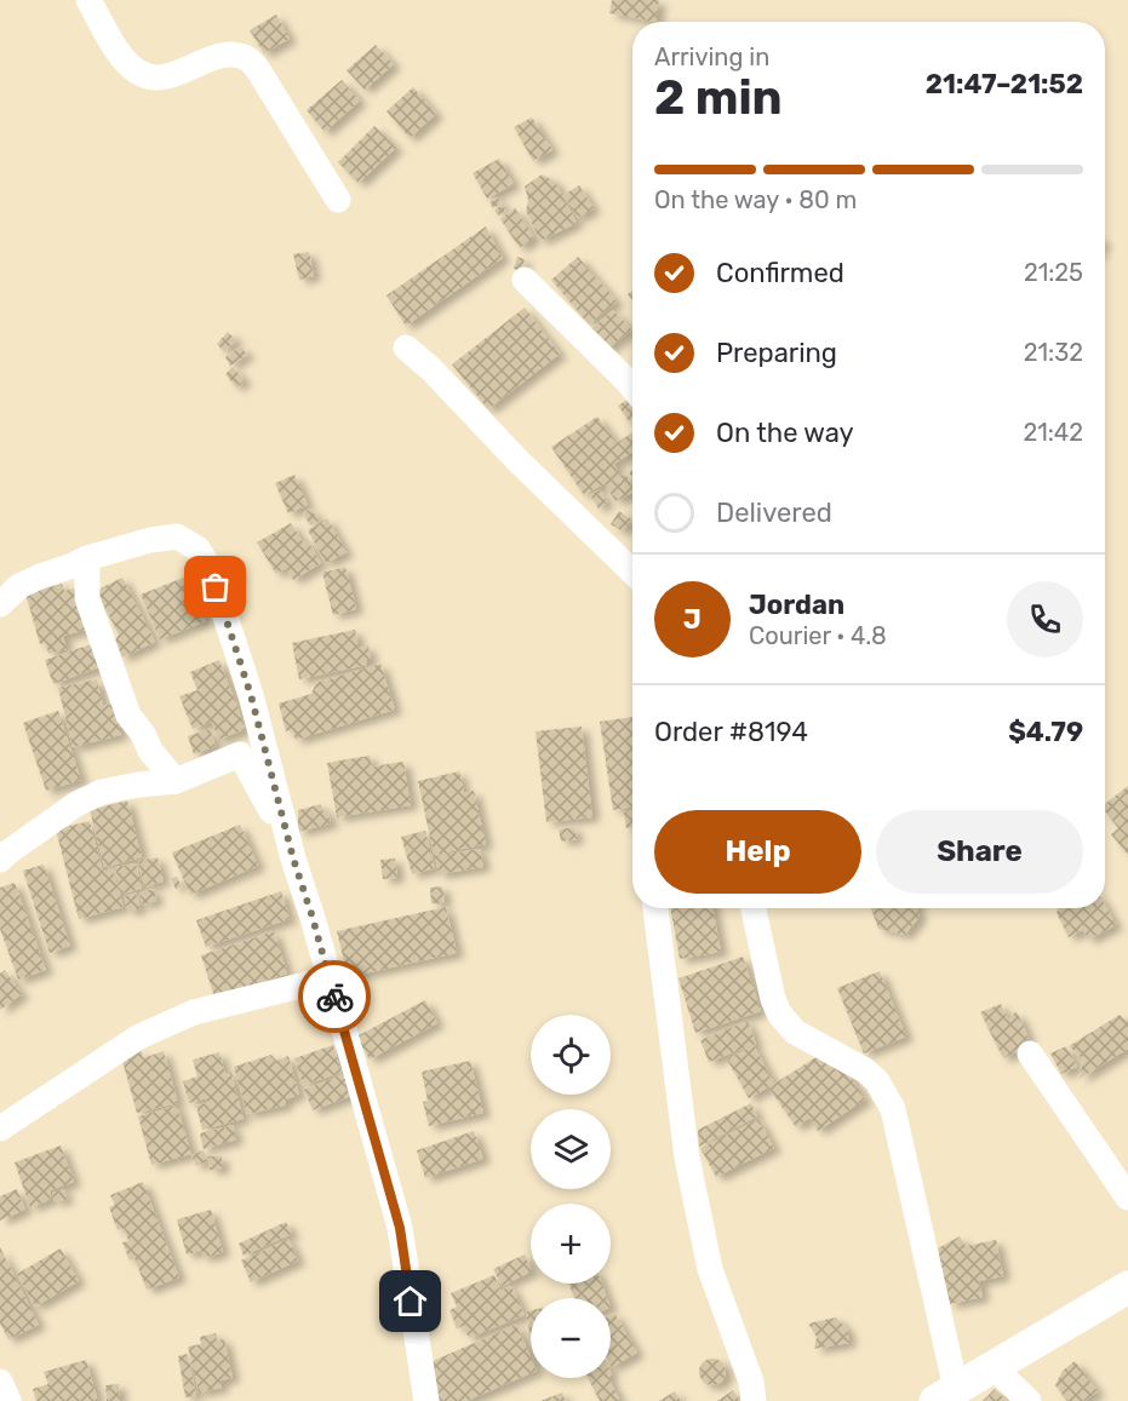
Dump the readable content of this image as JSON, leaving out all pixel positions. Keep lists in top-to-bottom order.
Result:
{
  "page": {
    "heading": ["2 min", "Arriving in", "21:47–21:52"],
    "panel": [
      "Jordan",
      "Courier · 4.8",
      "Order #8194",
      "$4.79"
    ],
    "bar": "On the way · 80 m",
    "list": [
      ["Confirmed", "21:25"],
      ["Preparing", "21:32"],
      ["On the way", "21:42"],
      "Delivered"
    ],
    "round": "J",
    "buttons": ["Help", "Share"],
    "map_buttons": ["+", "−"]
  }
}
